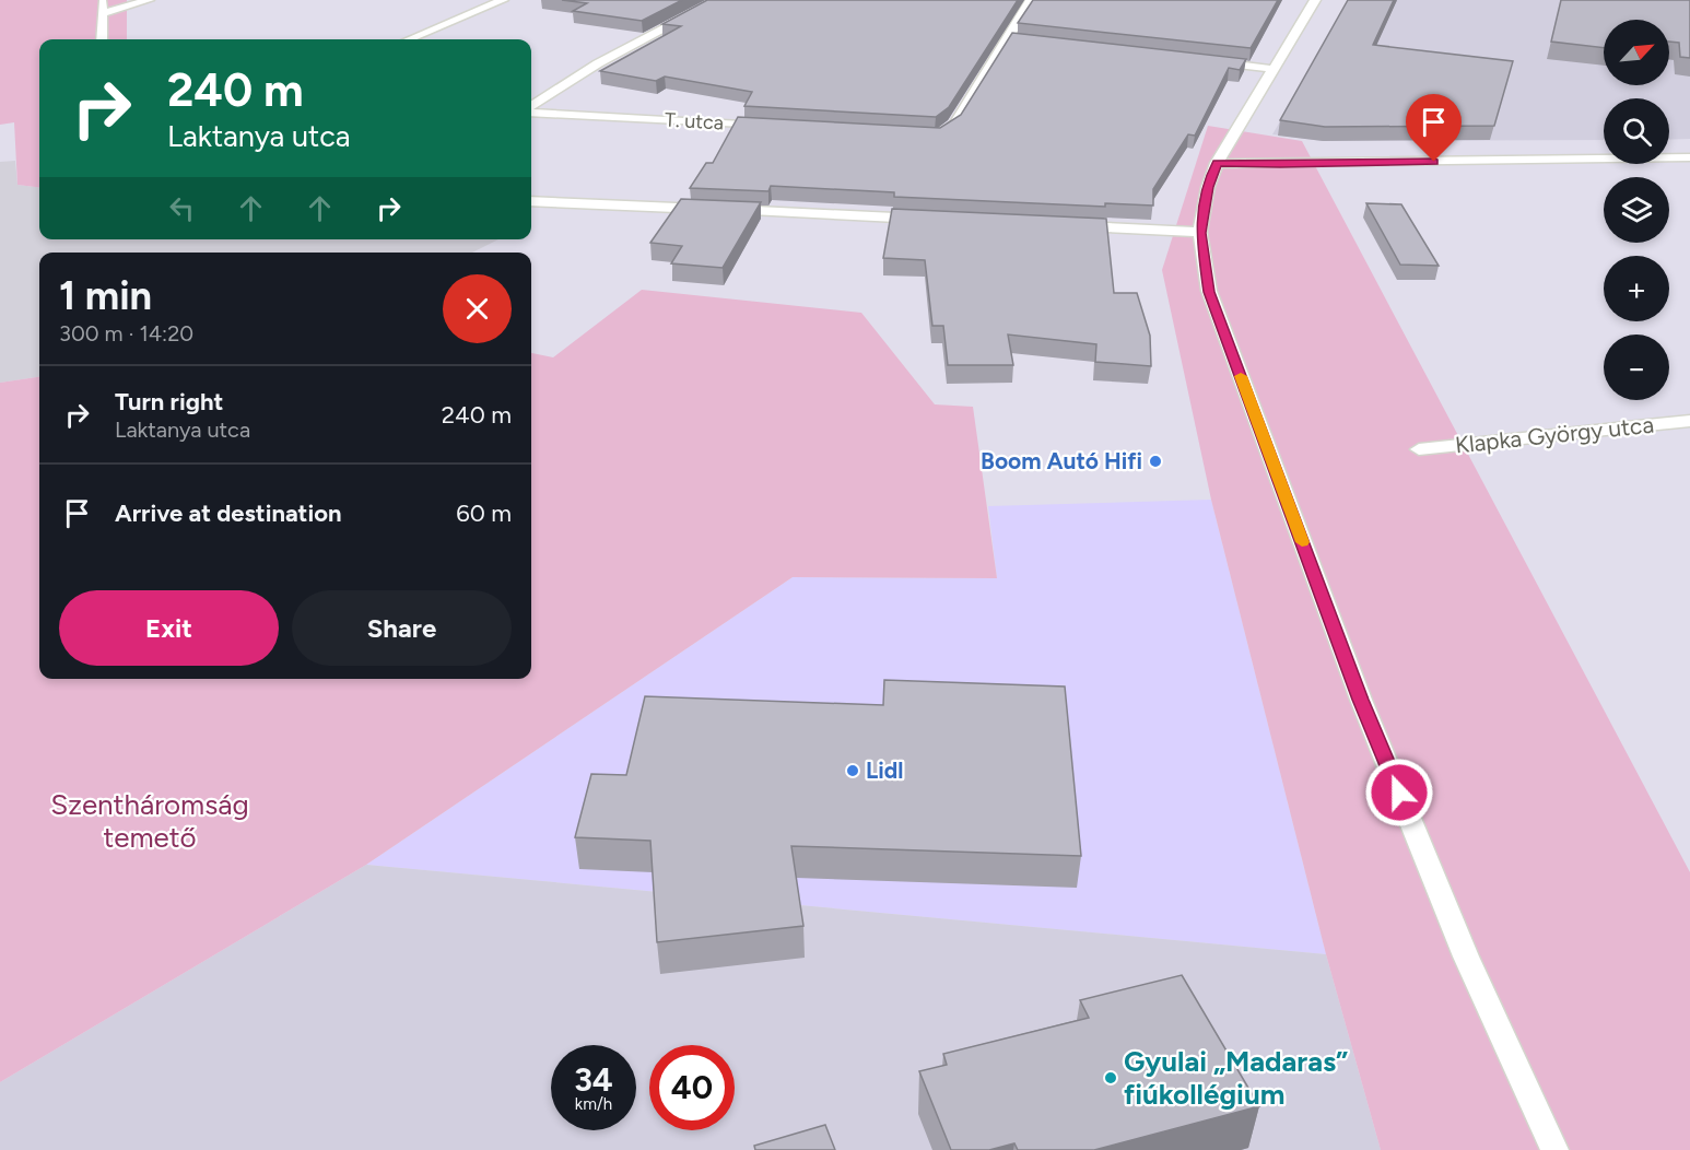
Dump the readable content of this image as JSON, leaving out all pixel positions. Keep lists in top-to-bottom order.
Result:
{
  "streets": {
    "street": ["T. utca", "Klapka György utca"]
  },
  "parks": ["Szentháromság temető"],
  "places": ["Boom Autó Hifi", "Lidl", "Gyulai „Madaras” fiúkollégium"],
  "north": "top right",
  "page": {
    "map_buttons": ["+", "−"],
    "turn": ["240 m", "Laktanya utca"],
    "heading": ["1 min", "300 m · 14:20"],
    "list": [
      {
        "name": "Turn right",
        "note": "Laktanya utca",
        "value": "240 m"
      },
      {
        "name": "Arrive at destination",
        "value": "60 m"
      }
    ],
    "buttons": ["Exit", "Share"],
    "speed": "34 km/h",
    "limit": "40"
  }
}
